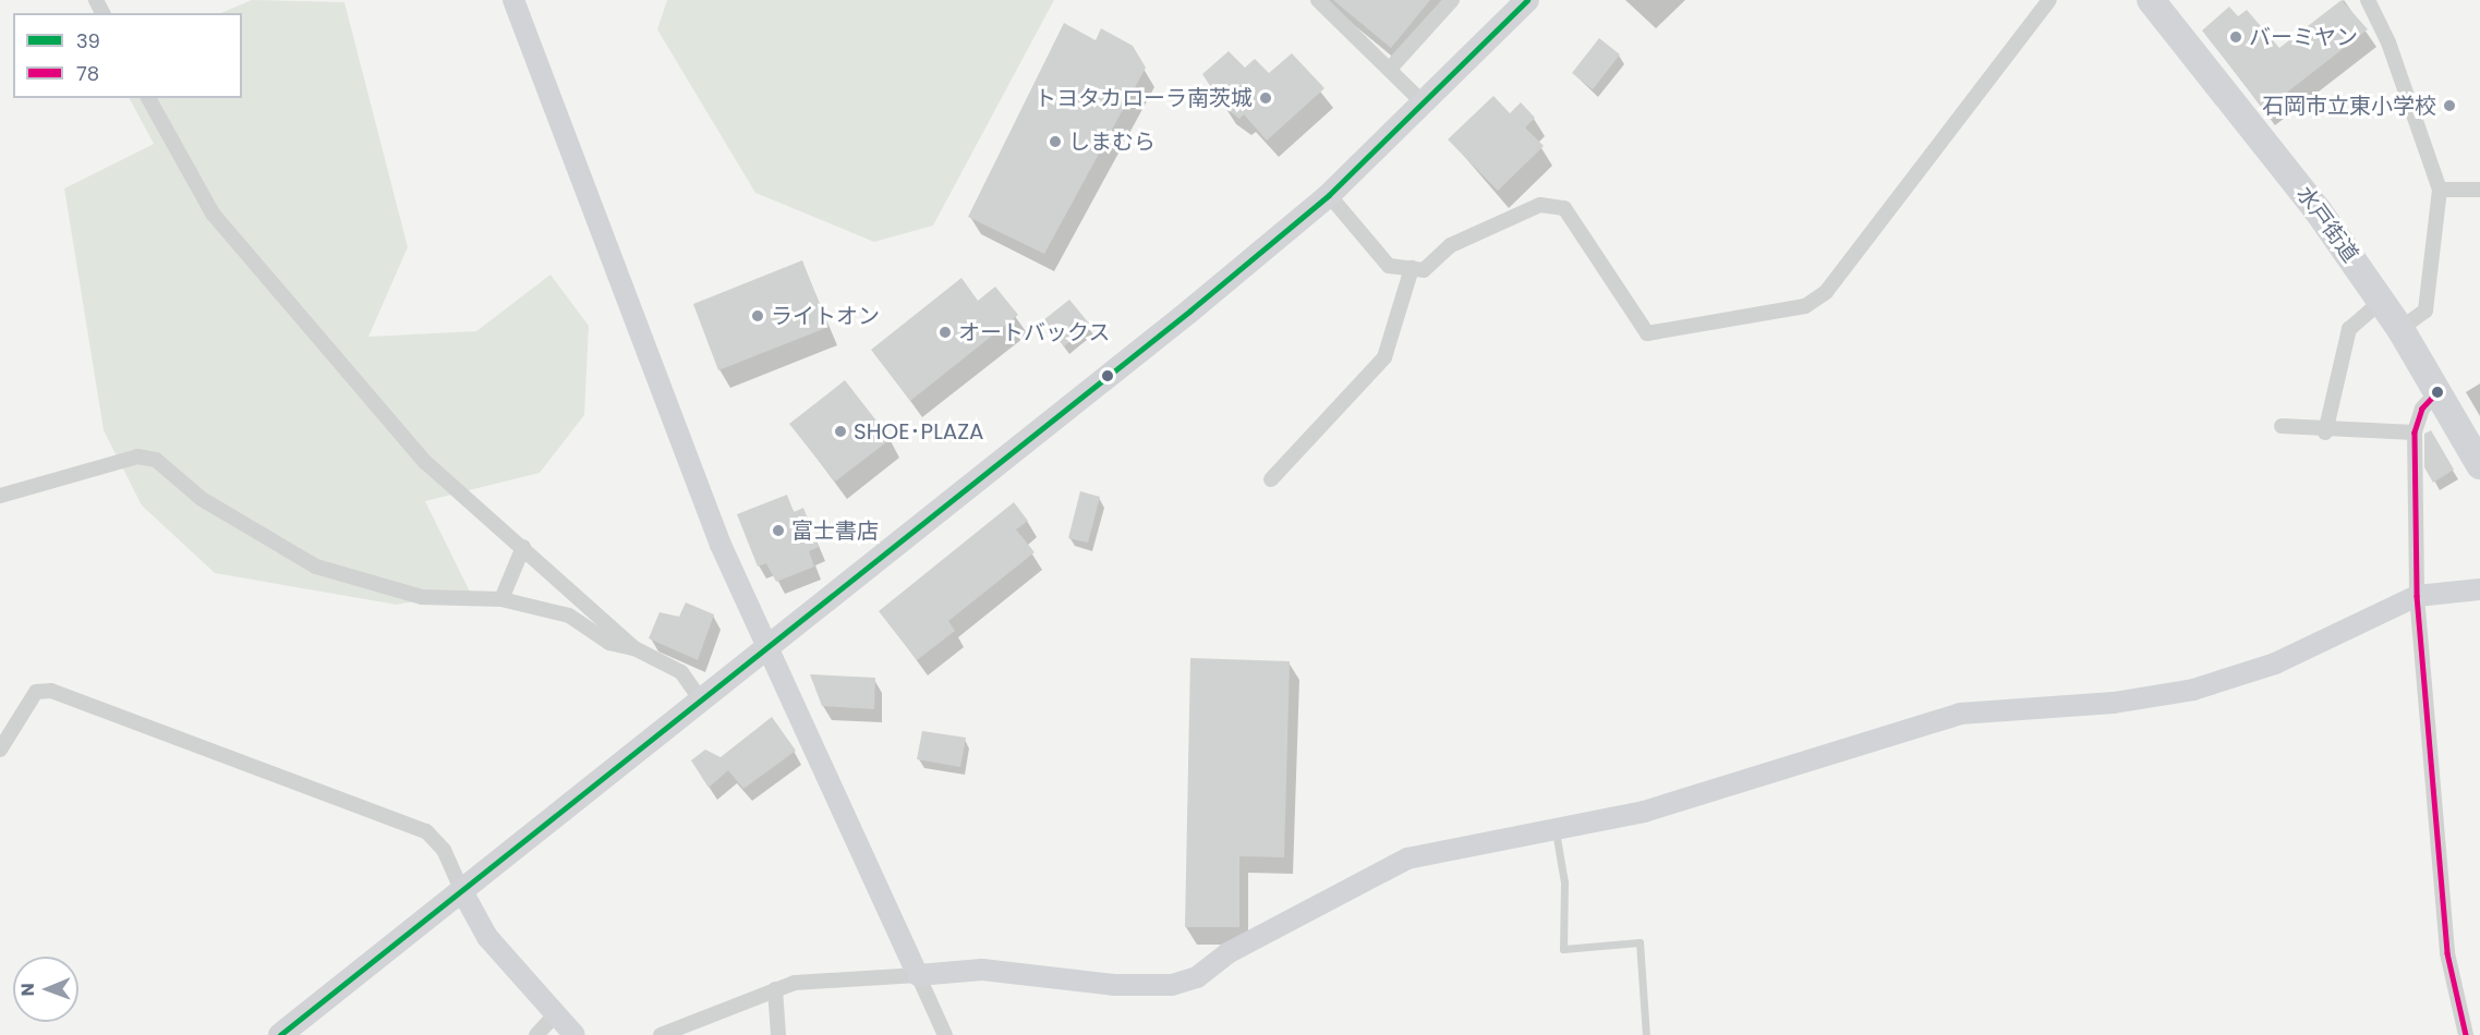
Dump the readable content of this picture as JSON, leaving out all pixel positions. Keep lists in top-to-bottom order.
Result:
{
  "streets": {
    "highway": ["水戸街道"]
  },
  "places": [
    "バーミヤン",
    "トヨタカローラ南茨城",
    "石岡市立東小学校",
    "しまむら",
    "ライトオン",
    "オートバックス",
    "SHOE･PLAZA",
    "富士書店"
  ],
  "lines": ["transit line 39", "transit line 78"],
  "legend": ["39", "78"],
  "north": "left"
}
